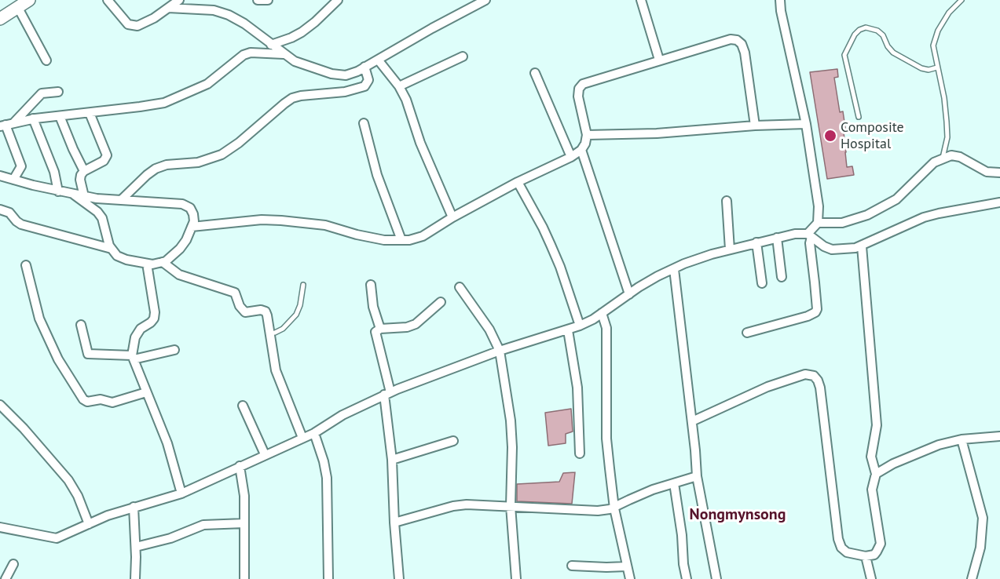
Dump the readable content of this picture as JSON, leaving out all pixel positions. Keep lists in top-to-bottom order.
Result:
{
  "districts": ["Nongmynsong"],
  "places": ["Composite Hospital"]
}
